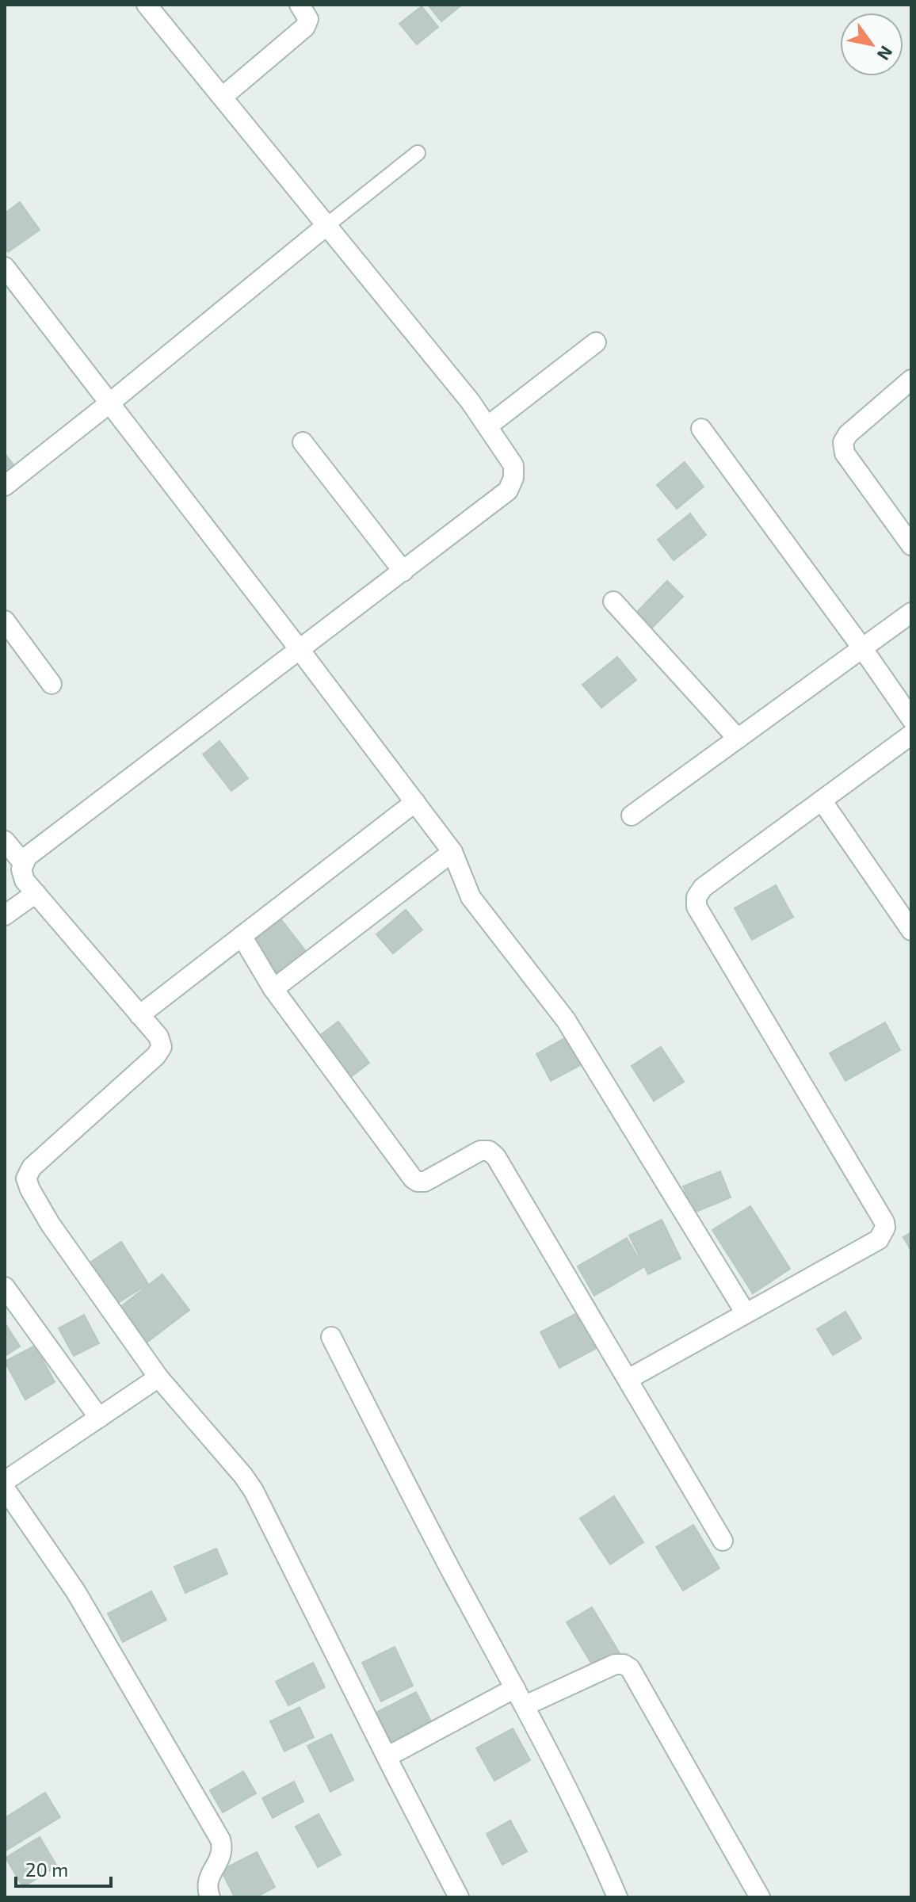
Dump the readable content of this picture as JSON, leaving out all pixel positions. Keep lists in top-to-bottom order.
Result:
{
  "scale_bar": "20 m",
  "north": "bottom right"
}
